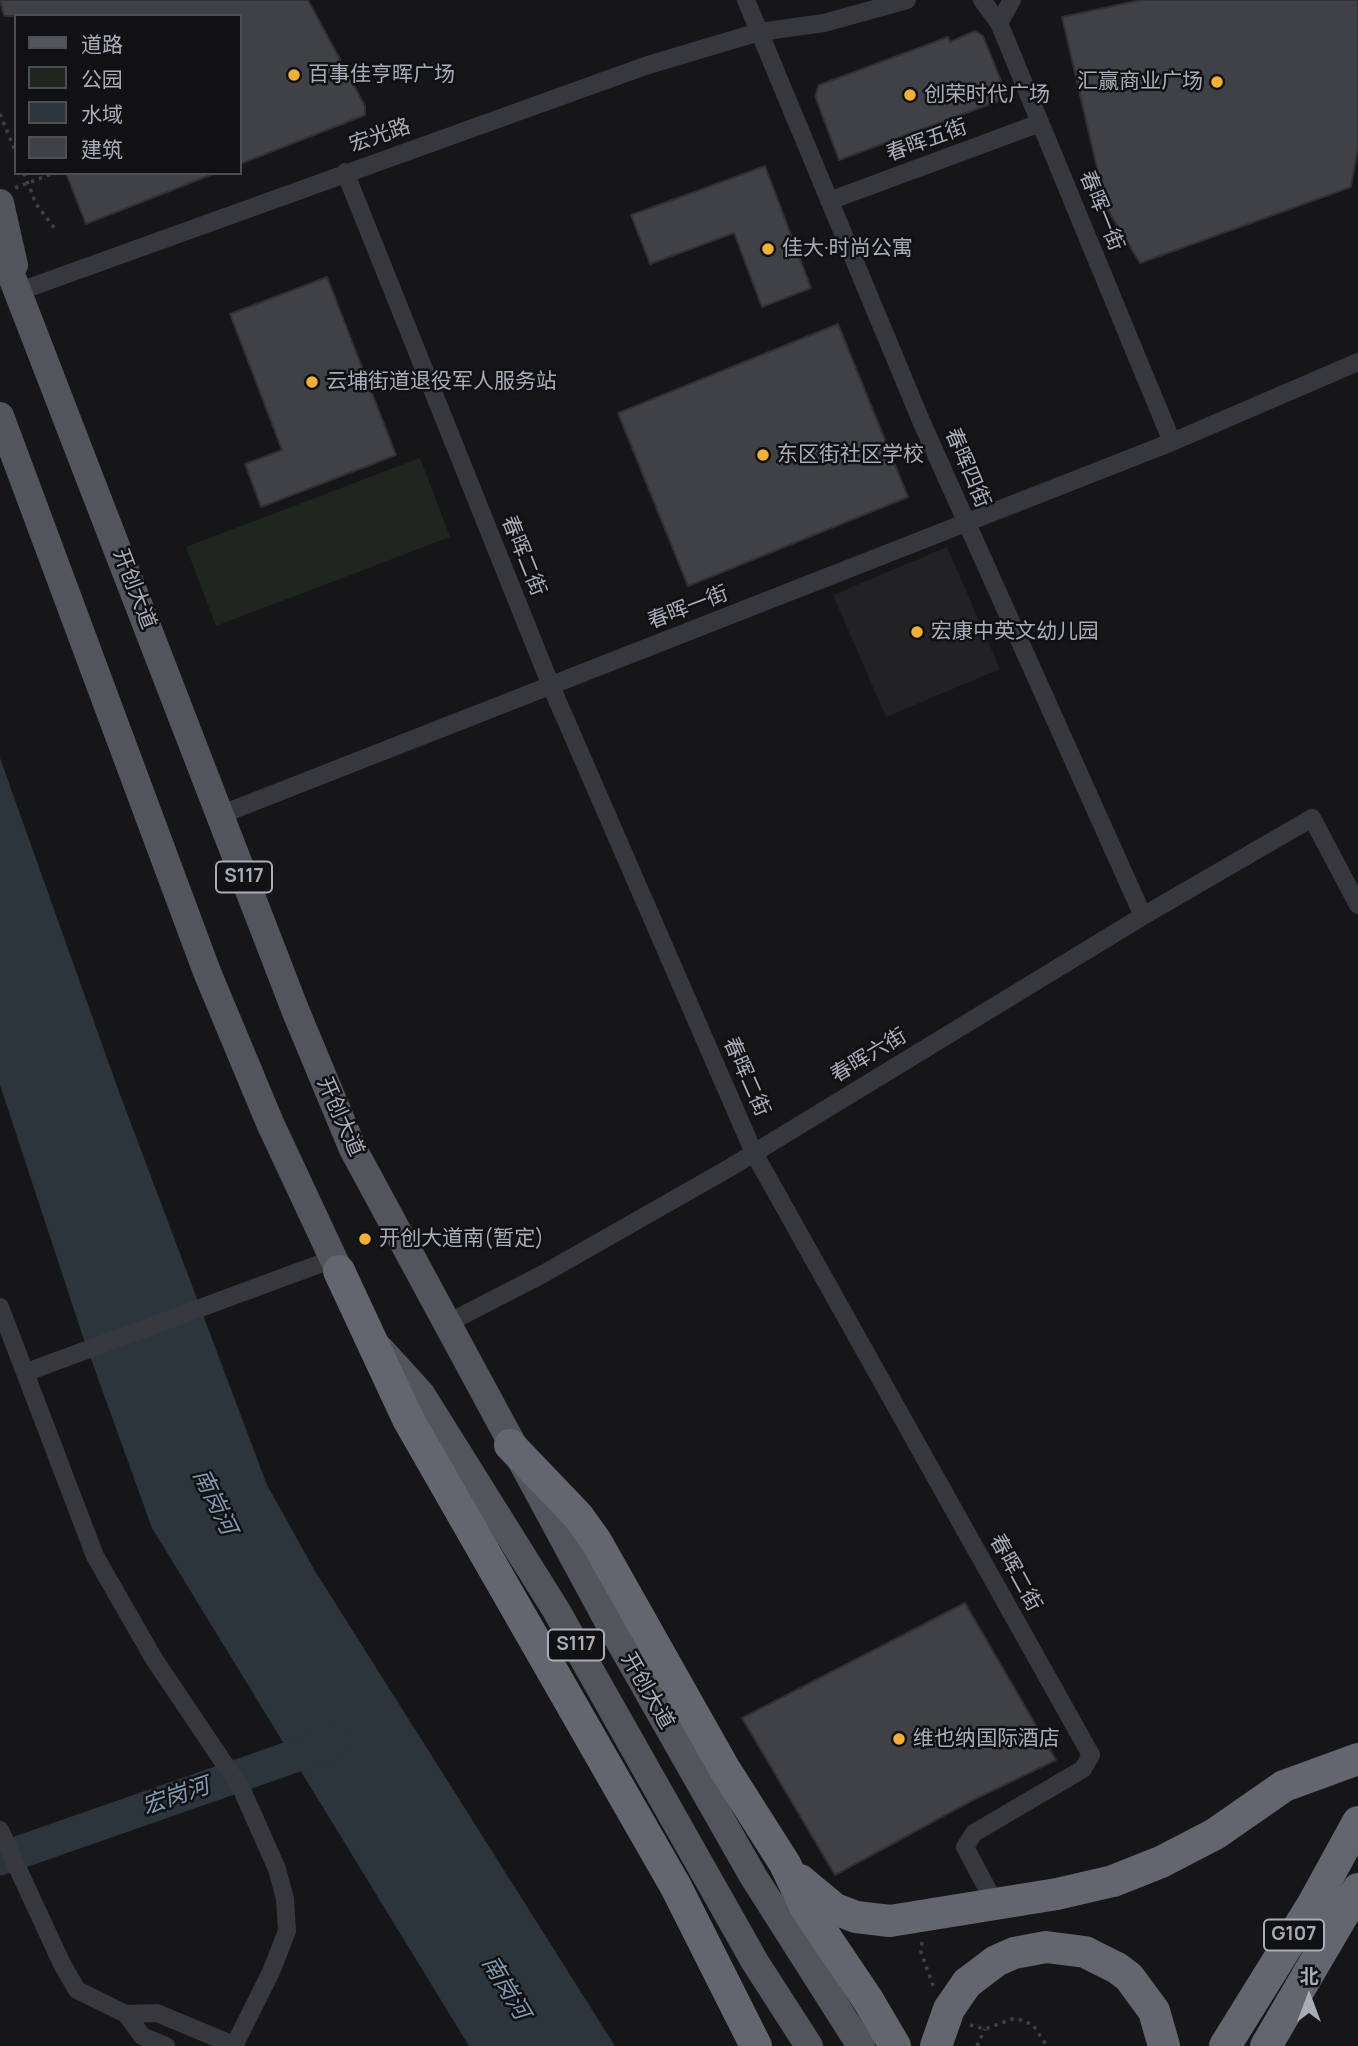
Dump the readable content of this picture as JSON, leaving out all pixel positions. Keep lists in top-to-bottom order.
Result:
{
  "streets": {
    "highway": ["G107"],
    "main road": ["开创大道", "S117"],
    "street": [
      "宏光路",
      "春晖五街",
      "春晖一街",
      "春晖四街",
      "春晖二街",
      "春晖六街"
    ]
  },
  "crossings": [
    ["宏光路", "春晖四街"],
    ["宏光路", "春晖二街"],
    ["宏光路", "开创大道"],
    ["春晖五街", "春晖一街"],
    ["春晖五街", "春晖四街"],
    ["春晖一街", "春晖四街"],
    ["春晖一街", "春晖二街"],
    ["春晖一街", "开创大道"],
    ["春晖四街", "春晖六街"],
    ["春晖二街", "春晖六街"],
    ["开创大道", "春晖六街"]
  ],
  "water": ["南岗河", "宏岗河"],
  "places": [
    "百事佳亨晖广场",
    "汇赢商业广场",
    "创荣时代广场",
    "佳大·时尚公寓",
    "云埔街道退役军人服务站",
    "东区街社区学校",
    "宏康中英文幼儿园",
    "开创大道南(暂定)",
    "维也纳国际酒店"
  ],
  "legend": [
    "道路",
    "公园",
    "水域",
    "建筑"
  ],
  "north": "top"
}
